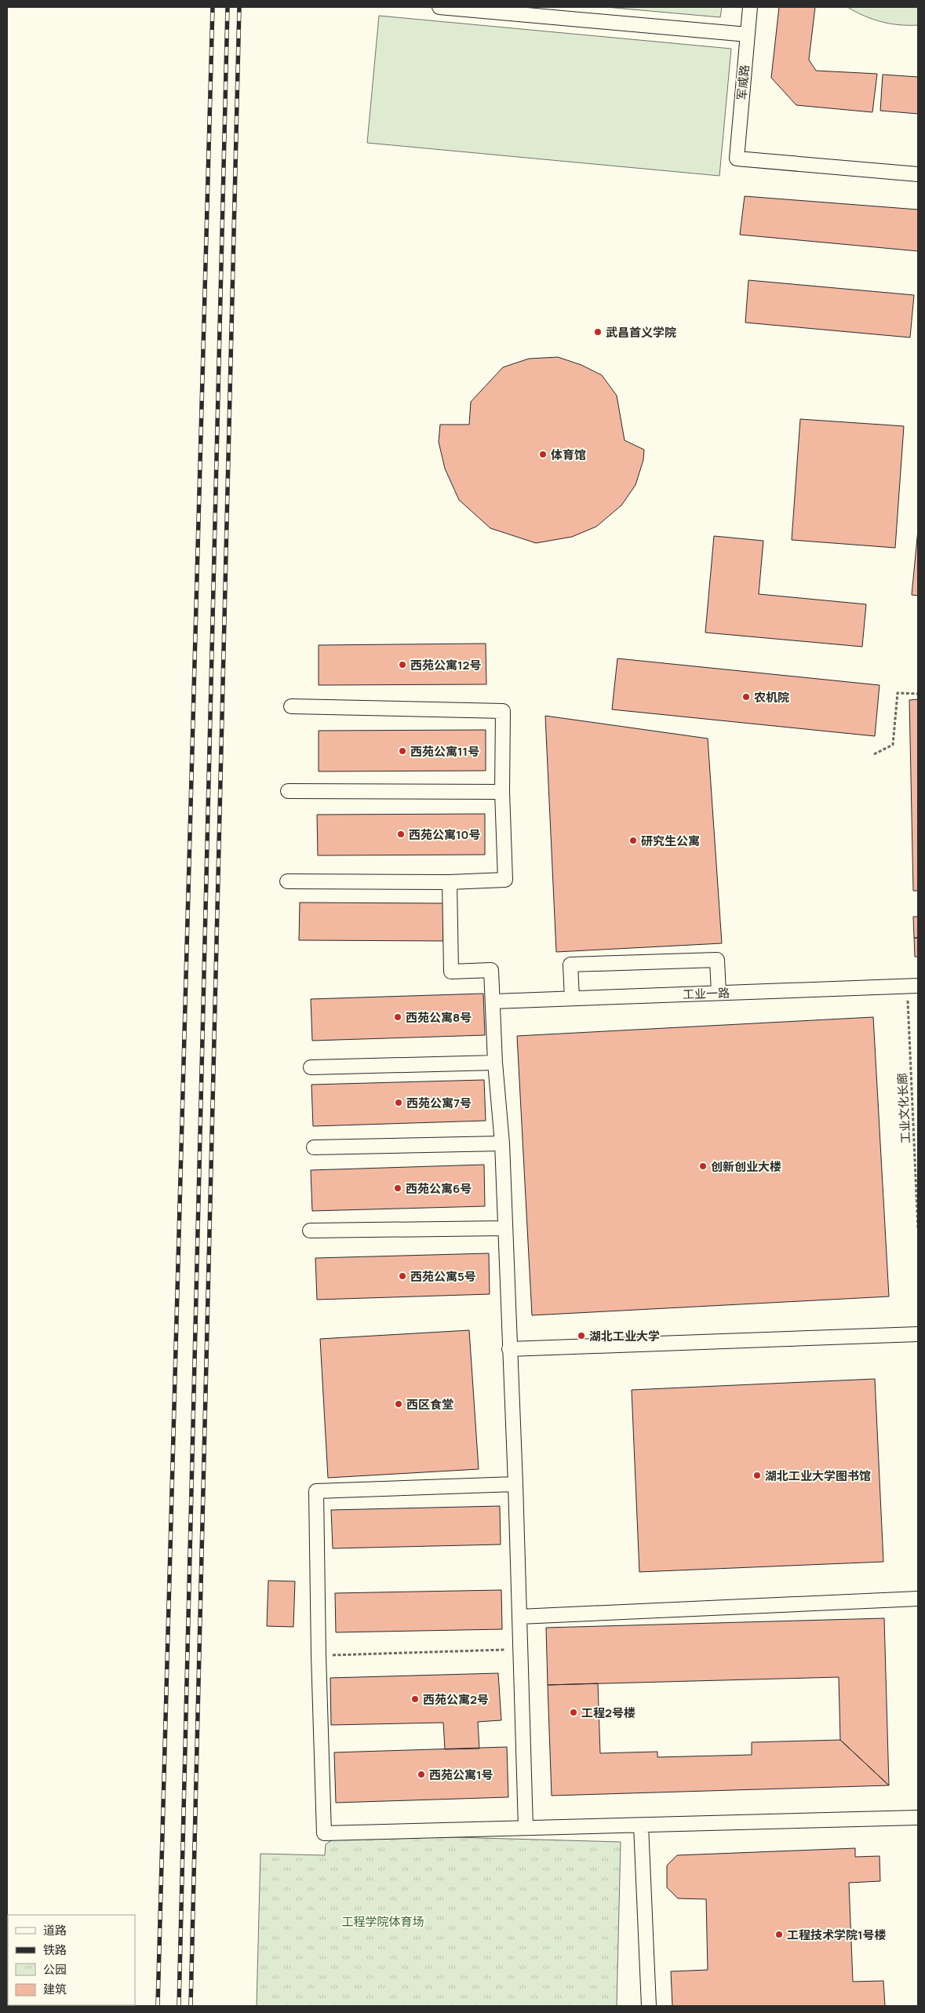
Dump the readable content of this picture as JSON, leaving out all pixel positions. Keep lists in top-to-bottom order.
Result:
{
  "streets": {
    "street": ["军威路", "工业一路"],
    "path": ["工业文化长廊"]
  },
  "crossings": [
    ["工业一路", "工业文化长廊"]
  ],
  "parks": ["工程学院体育场"],
  "places": [
    "武昌首义学院",
    "体育馆",
    "西苑公寓12号",
    "农机院",
    "西苑公寓11号",
    "西苑公寓10号",
    "研究生公寓",
    "西苑公寓8号",
    "西苑公寓7号",
    "创新创业大楼",
    "西苑公寓6号",
    "西苑公寓5号",
    "湖北工业大学",
    "西区食堂",
    "湖北工业大学图书馆",
    "西苑公寓2号",
    "工程2号楼",
    "西苑公寓1号",
    "工程技术学院1号楼"
  ],
  "legend": [
    "道路",
    "铁路",
    "公园",
    "建筑"
  ]
}
